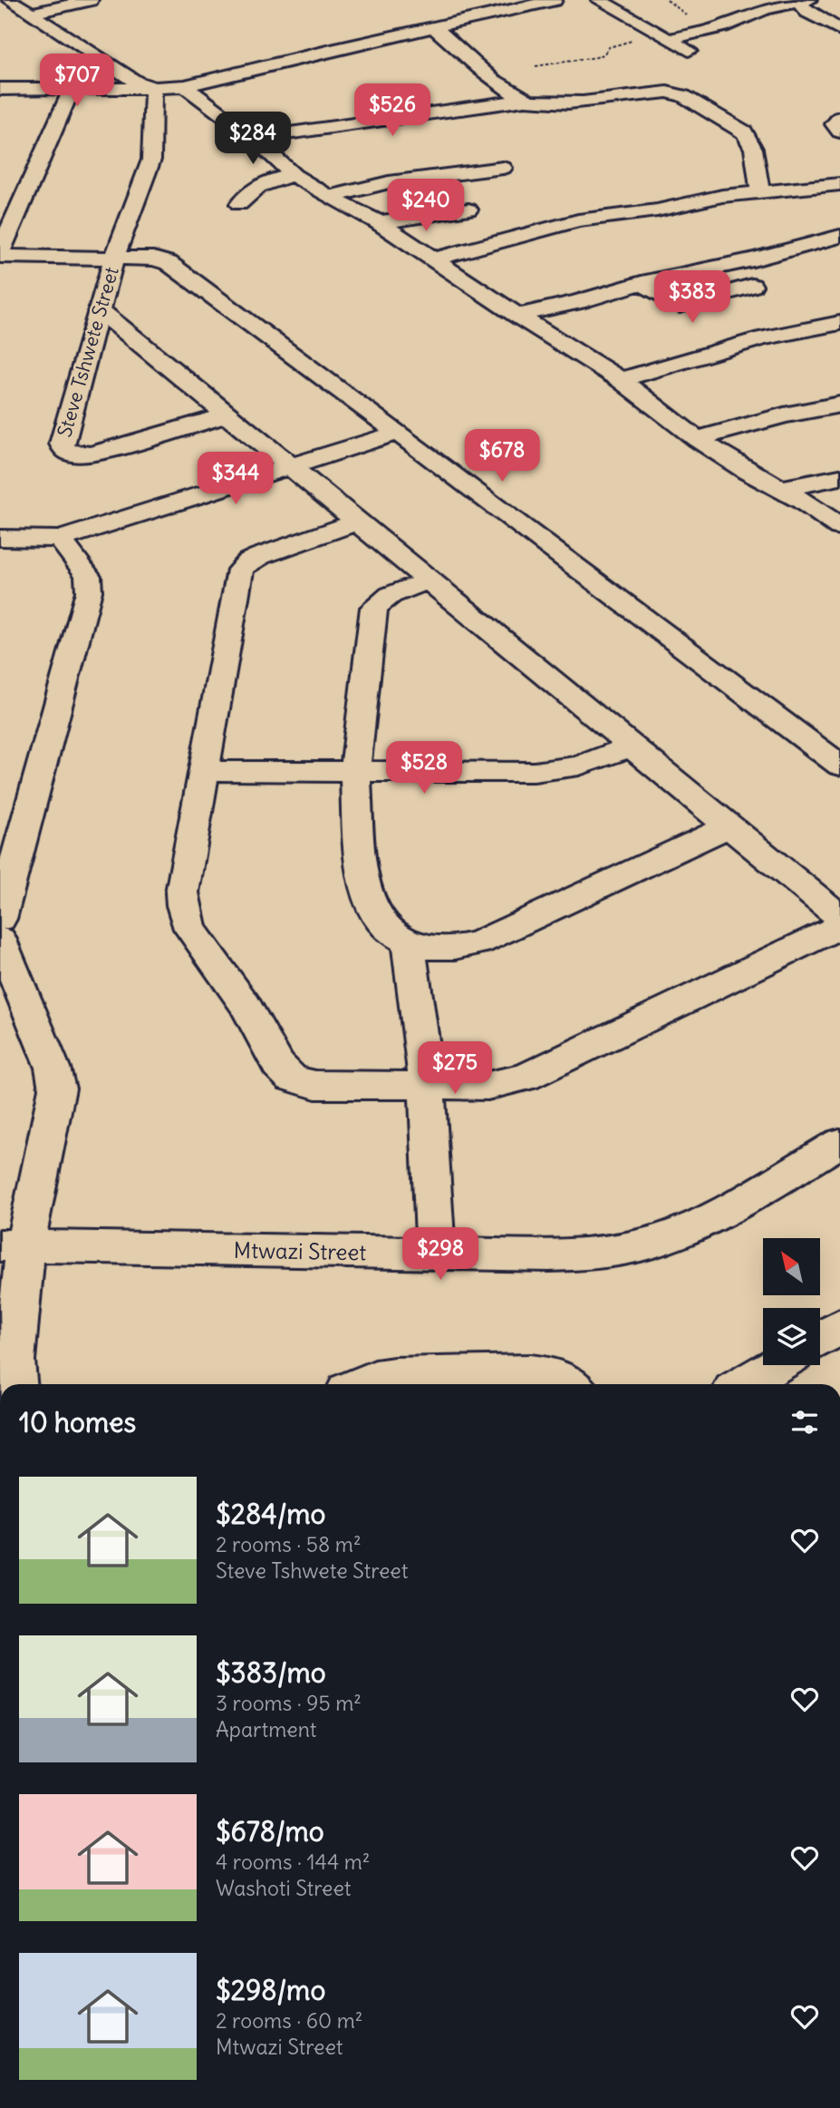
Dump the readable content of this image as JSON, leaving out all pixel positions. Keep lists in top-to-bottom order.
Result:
{
  "streets": {
    "street": ["Steve Tshwete Street", "Mtwazi Street"]
  },
  "north": "top left",
  "page": {
    "price": [
      "$707",
      "$526",
      "$284",
      "$240",
      "$383",
      "$678",
      "$344",
      "$528",
      "$275",
      "$298"
    ],
    "heading": "10 homes",
    "list": [
      {
        "name": "$284/mo",
        "note": "2 rooms · 58 m² · Steve Tshwete Street"
      },
      {
        "name": "$383/mo",
        "note": "3 rooms · 95 m² · Apartment"
      },
      {
        "name": "$678/mo",
        "note": "4 rooms · 144 m² · Washoti Street"
      },
      {
        "name": "$298/mo",
        "note": "2 rooms · 60 m² · Mtwazi Street"
      }
    ]
  }
}
